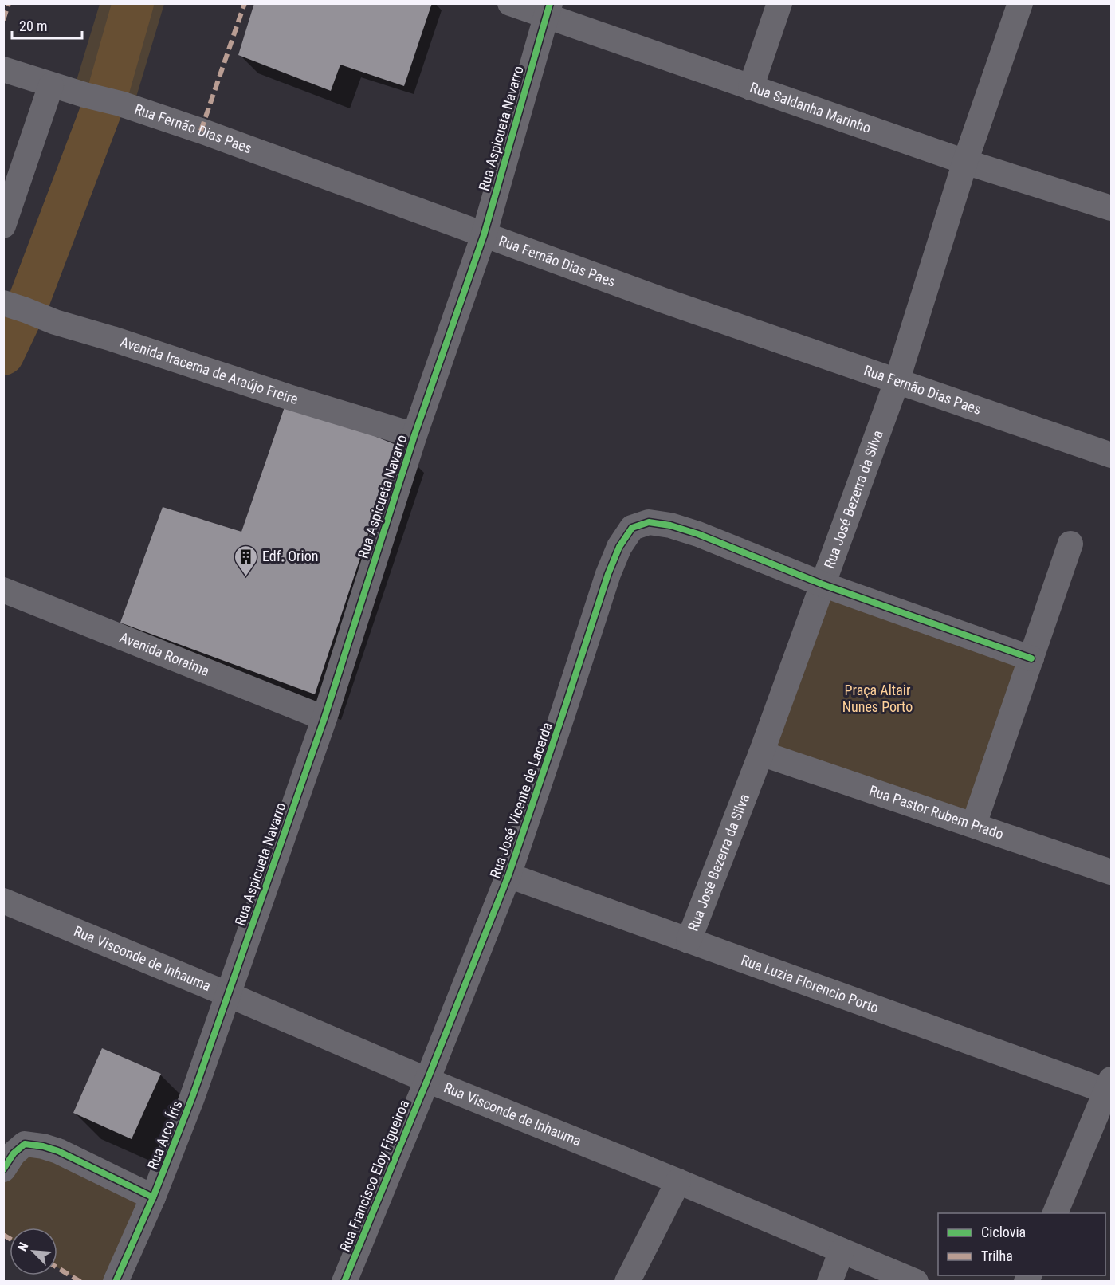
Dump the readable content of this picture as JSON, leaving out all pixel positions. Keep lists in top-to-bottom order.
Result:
{
  "streets": {
    "street": [
      "Rua Saldanha Marinho",
      "Rua Aspicueta Navarro",
      "Rua Fernão Dias Paes",
      "Avenida Iracema de Araújo Freire",
      "Rua José Bezerra da Silva",
      "Avenida Roraima",
      "Rua José Vicente de Lacerda",
      "Rua Pastor Rubem Prado",
      "Rua Visconde de Inhauma",
      "Rua Luzia Florencio Porto",
      "Rua Arco Íris",
      "Rua Francisco Eloy Figueiroa"
    ]
  },
  "crossings": [
    ["Rua Saldanha Marinho", "Rua Aspicueta Navarro"],
    ["Rua Saldanha Marinho", "Rua José Bezerra da Silva"],
    ["Rua Aspicueta Navarro", "Rua Fernão Dias Paes"],
    ["Rua Aspicueta Navarro", "Avenida Iracema de Araújo Freire"],
    ["Rua Aspicueta Navarro", "Avenida Roraima"],
    ["Rua Aspicueta Navarro", "Rua Visconde de Inhauma"],
    ["Rua Aspicueta Navarro", "Rua Arco Íris"],
    ["Rua Fernão Dias Paes", "Rua José Bezerra da Silva"],
    ["Rua José Bezerra da Silva", "Rua José Vicente de Lacerda"],
    ["Rua José Bezerra da Silva", "Rua Pastor Rubem Prado"],
    ["Rua José Bezerra da Silva", "Rua Luzia Florencio Porto"],
    ["Rua José Vicente de Lacerda", "Rua Visconde de Inhauma"],
    ["Rua José Vicente de Lacerda", "Rua Luzia Florencio Porto"],
    ["Rua José Vicente de Lacerda", "Rua Francisco Eloy Figueiroa"],
    ["Rua Visconde de Inhauma", "Rua Arco Íris"],
    ["Rua Visconde de Inhauma", "Rua Francisco Eloy Figueiroa"]
  ],
  "parks": ["Praça Altair Nunes Porto"],
  "places": {
    "building": ["Edf. Orion"]
  },
  "legend": ["Ciclovia", "Trilha"],
  "scale_bar": "20 m",
  "north": "top left"
}
